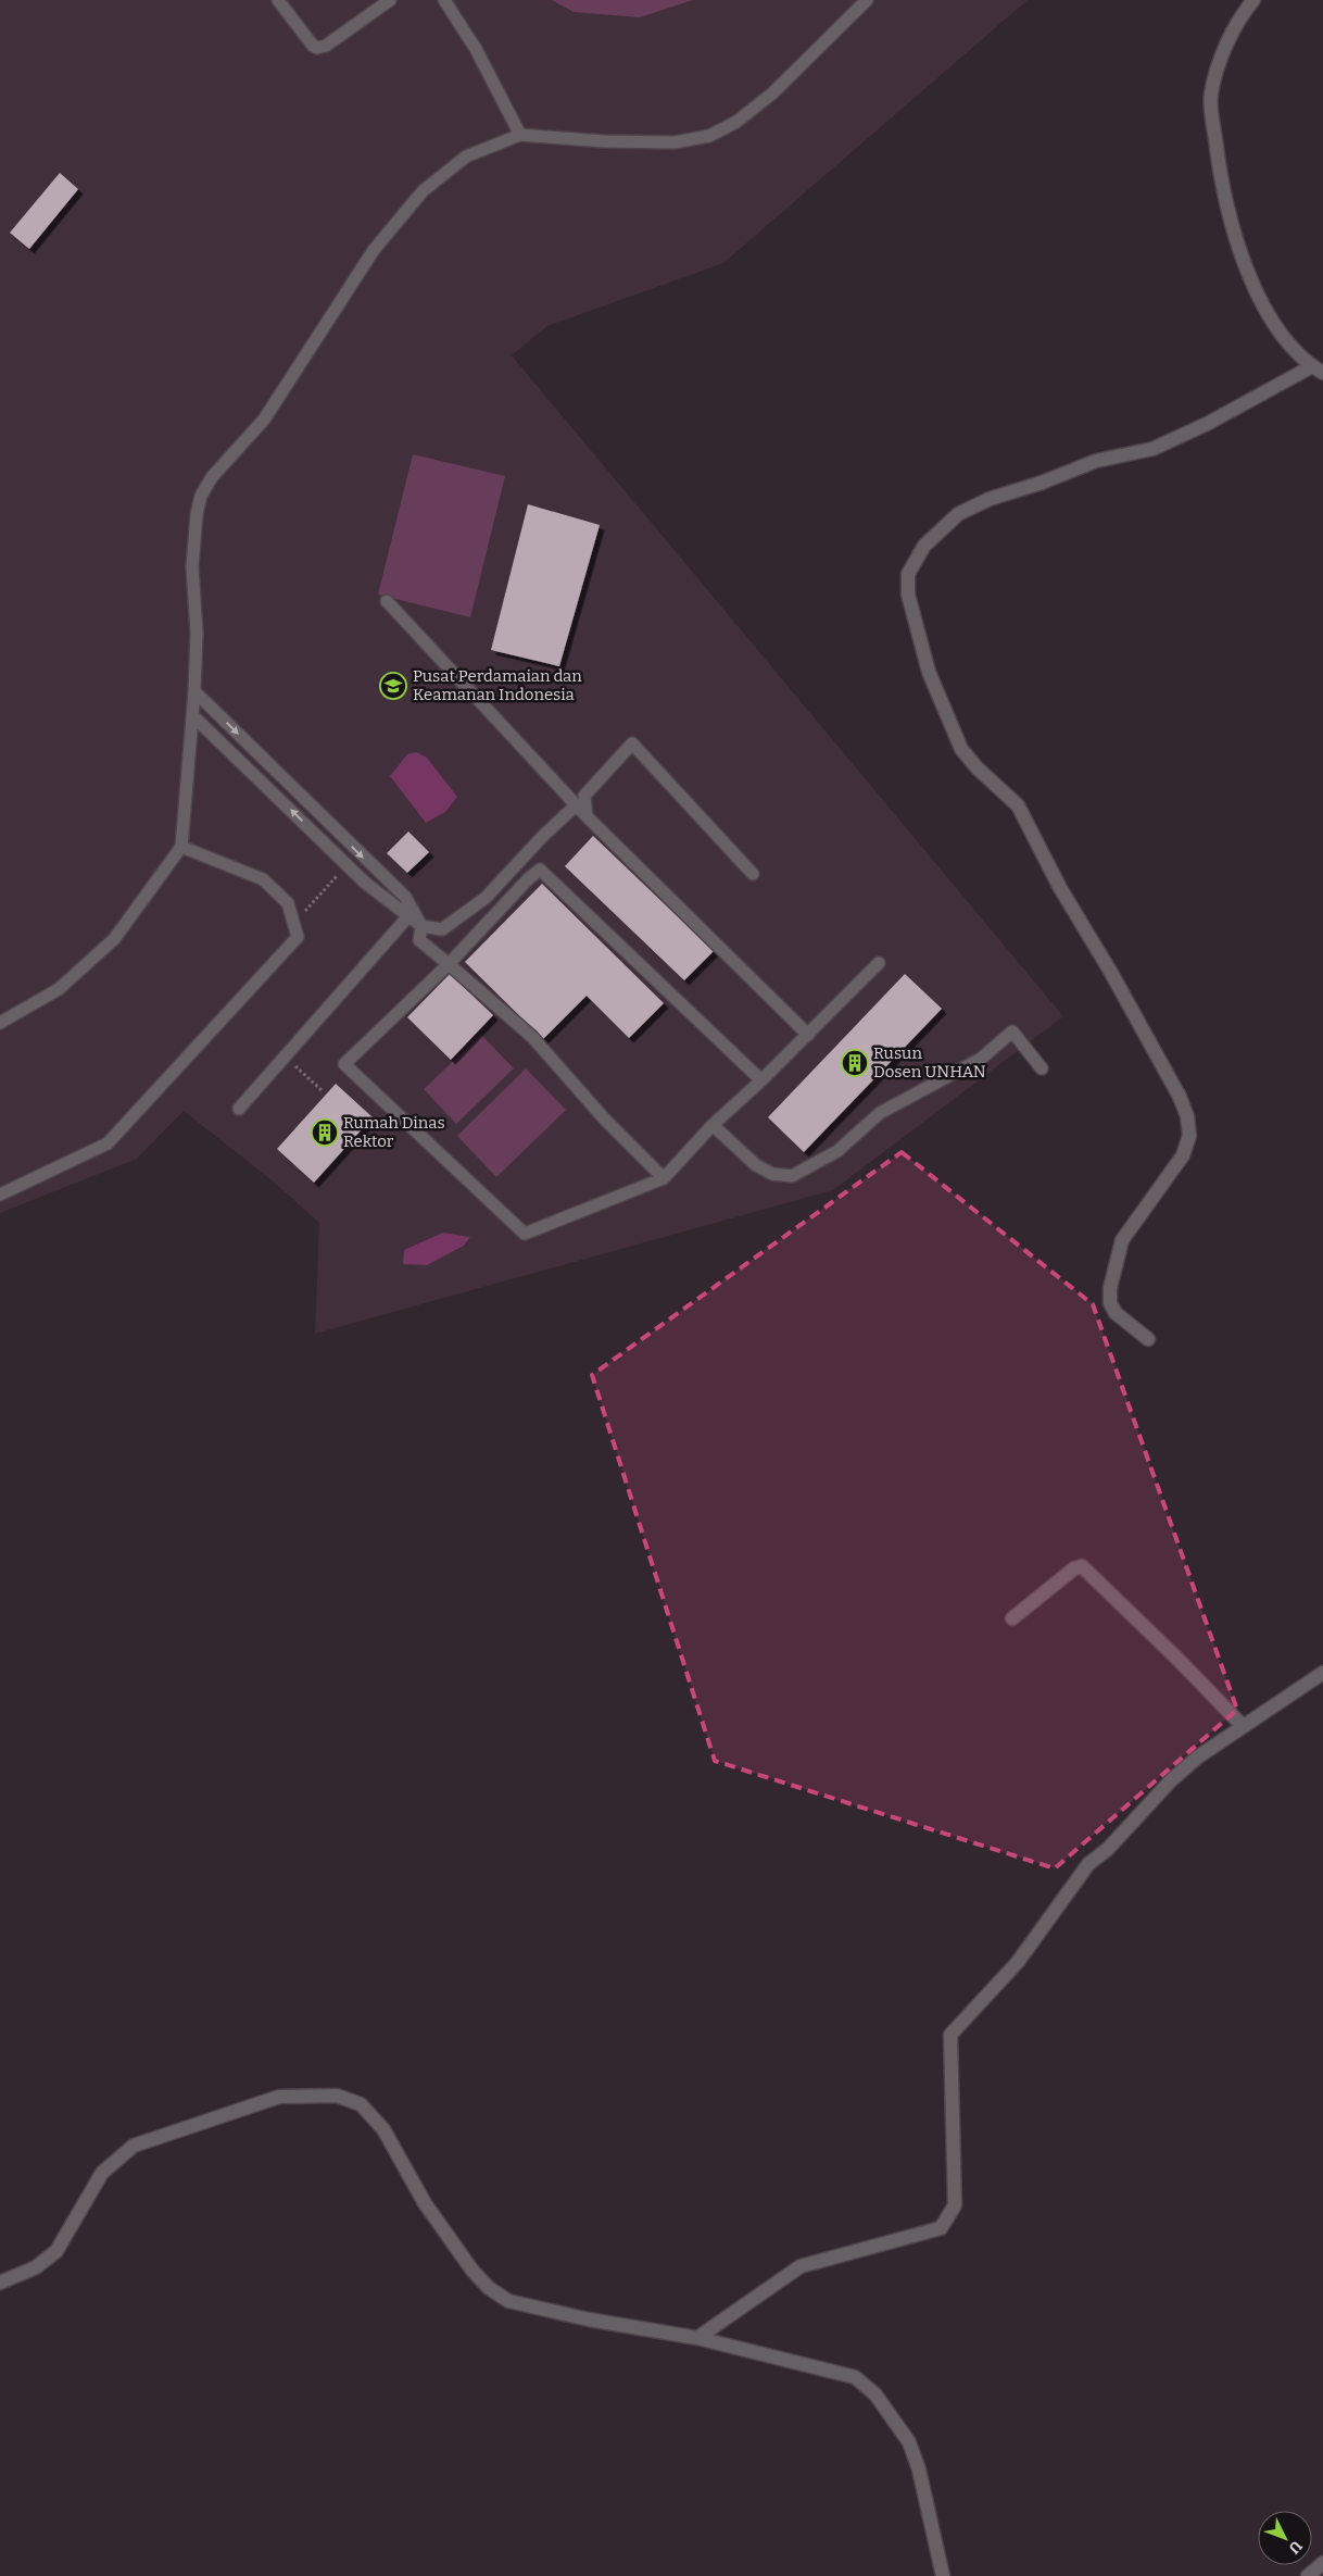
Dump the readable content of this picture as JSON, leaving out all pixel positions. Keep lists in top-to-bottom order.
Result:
{
  "places": {
    "school or university": ["Pusat Perdamaian dan Keamanan Indonesia"],
    "building": ["Rusun Dosen UNHAN", "Rumah Dinas Rektor"]
  },
  "north": "bottom right"
}
